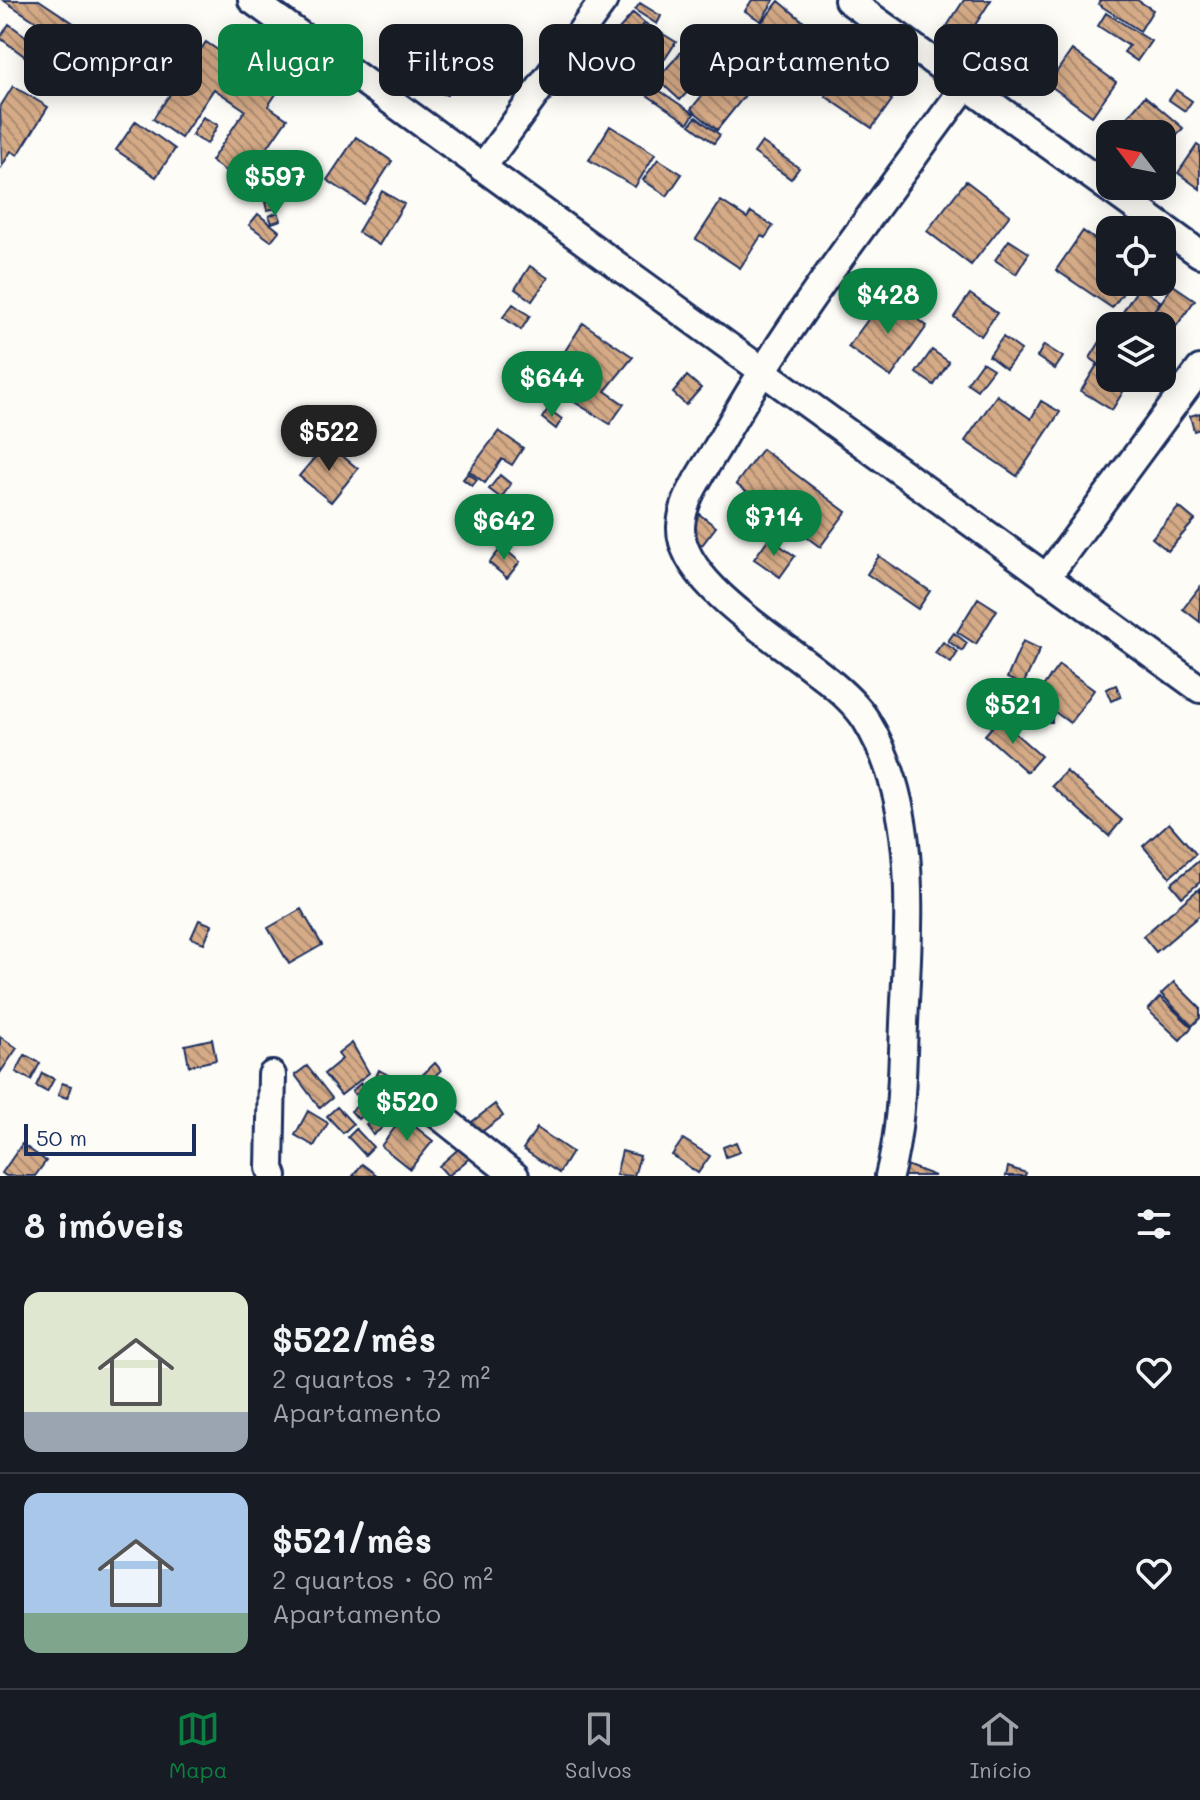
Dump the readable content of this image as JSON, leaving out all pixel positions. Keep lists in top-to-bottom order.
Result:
{
  "scale_bar": "50 m",
  "north": "top left",
  "page": {
    "chip": [
      "Comprar",
      "Alugar",
      "Filtros",
      "Novo",
      "Apartamento",
      "Casa"
    ],
    "price": [
      "$597",
      "$428",
      "$644",
      "$522",
      "$714",
      "$642",
      "$521",
      "$520"
    ],
    "scale": "50 m",
    "heading": "8 imóveis",
    "list": [
      {
        "name": "$522/mês",
        "note": "2 quartos · 72 m² · Apartamento"
      },
      {
        "name": "$521/mês",
        "note": "2 quartos · 60 m² · Apartamento"
      }
    ],
    "tabs": ["Mapa", "Salvos", "Início"]
  }
}
